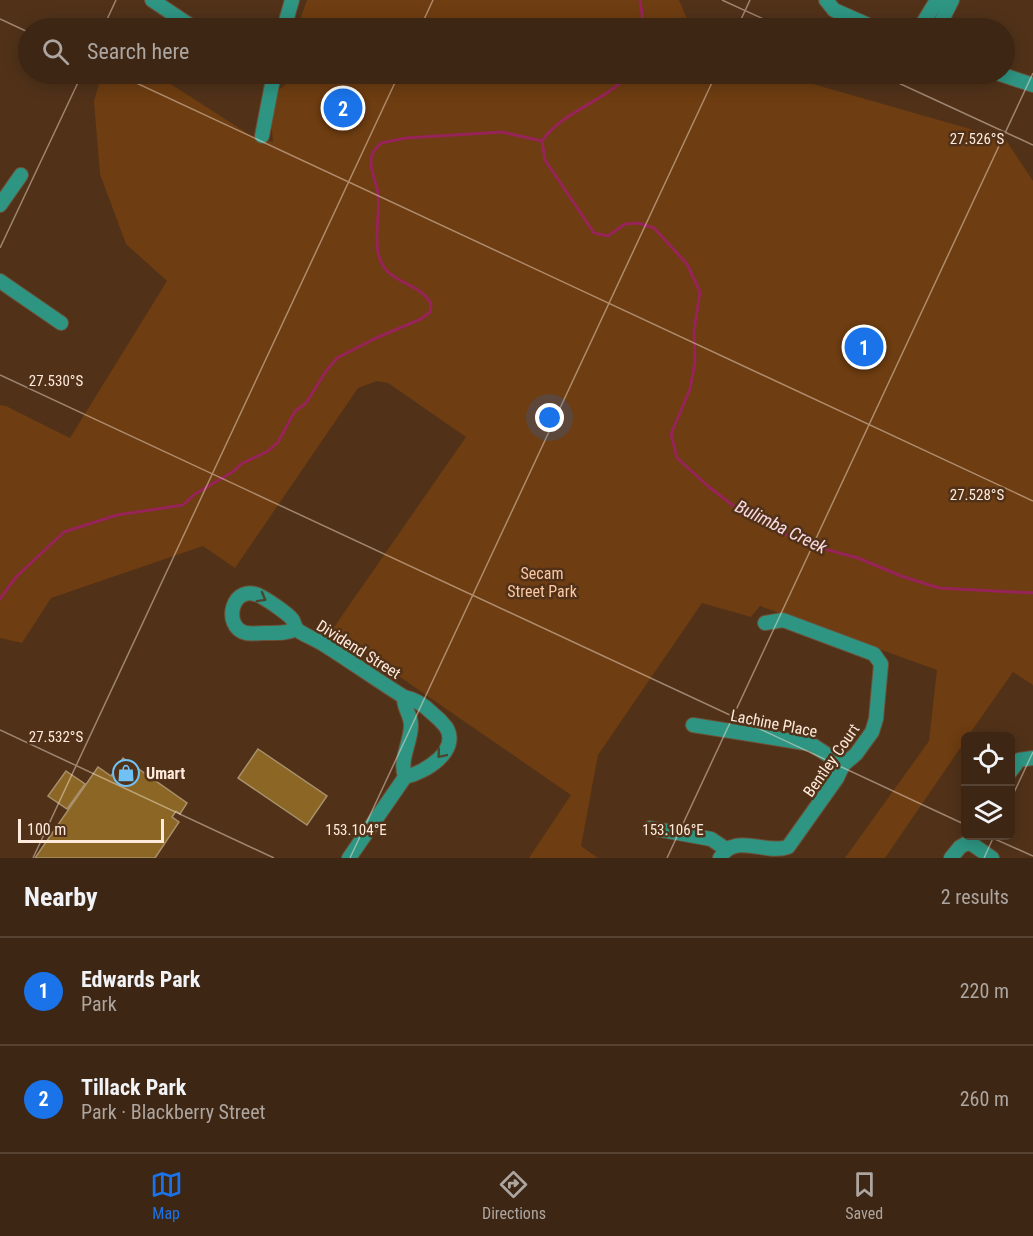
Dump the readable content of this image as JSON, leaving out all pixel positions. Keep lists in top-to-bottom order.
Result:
{
  "streets": {
    "street": ["Dividend Street", "Lachine Place", "Bentley Court"]
  },
  "crossings": [
    ["Lachine Place", "Bentley Court"]
  ],
  "water": ["Bulimba Creek"],
  "parks": ["Secam Street Park"],
  "places": {
    "shop": ["Umart"]
  },
  "scale_bar": "100 m",
  "page": {
    "search": "Search here",
    "pins": ["2", "1"],
    "scale": "100 m",
    "heading": ["Nearby", "2 results"],
    "list": [
      {
        "mark": "1",
        "name": "Edwards Park",
        "note": "Park",
        "value": "220 m"
      },
      {
        "mark": "2",
        "name": "Tillack Park",
        "note": "Park · Blackberry Street",
        "value": "260 m"
      }
    ],
    "nav": ["Map", "Directions", "Saved"]
  },
  "coordinates": [
    "27.526°S",
    "27.530°S",
    "27.528°S",
    "27.532°S",
    "153.106°E",
    "153.104°E"
  ]
}
